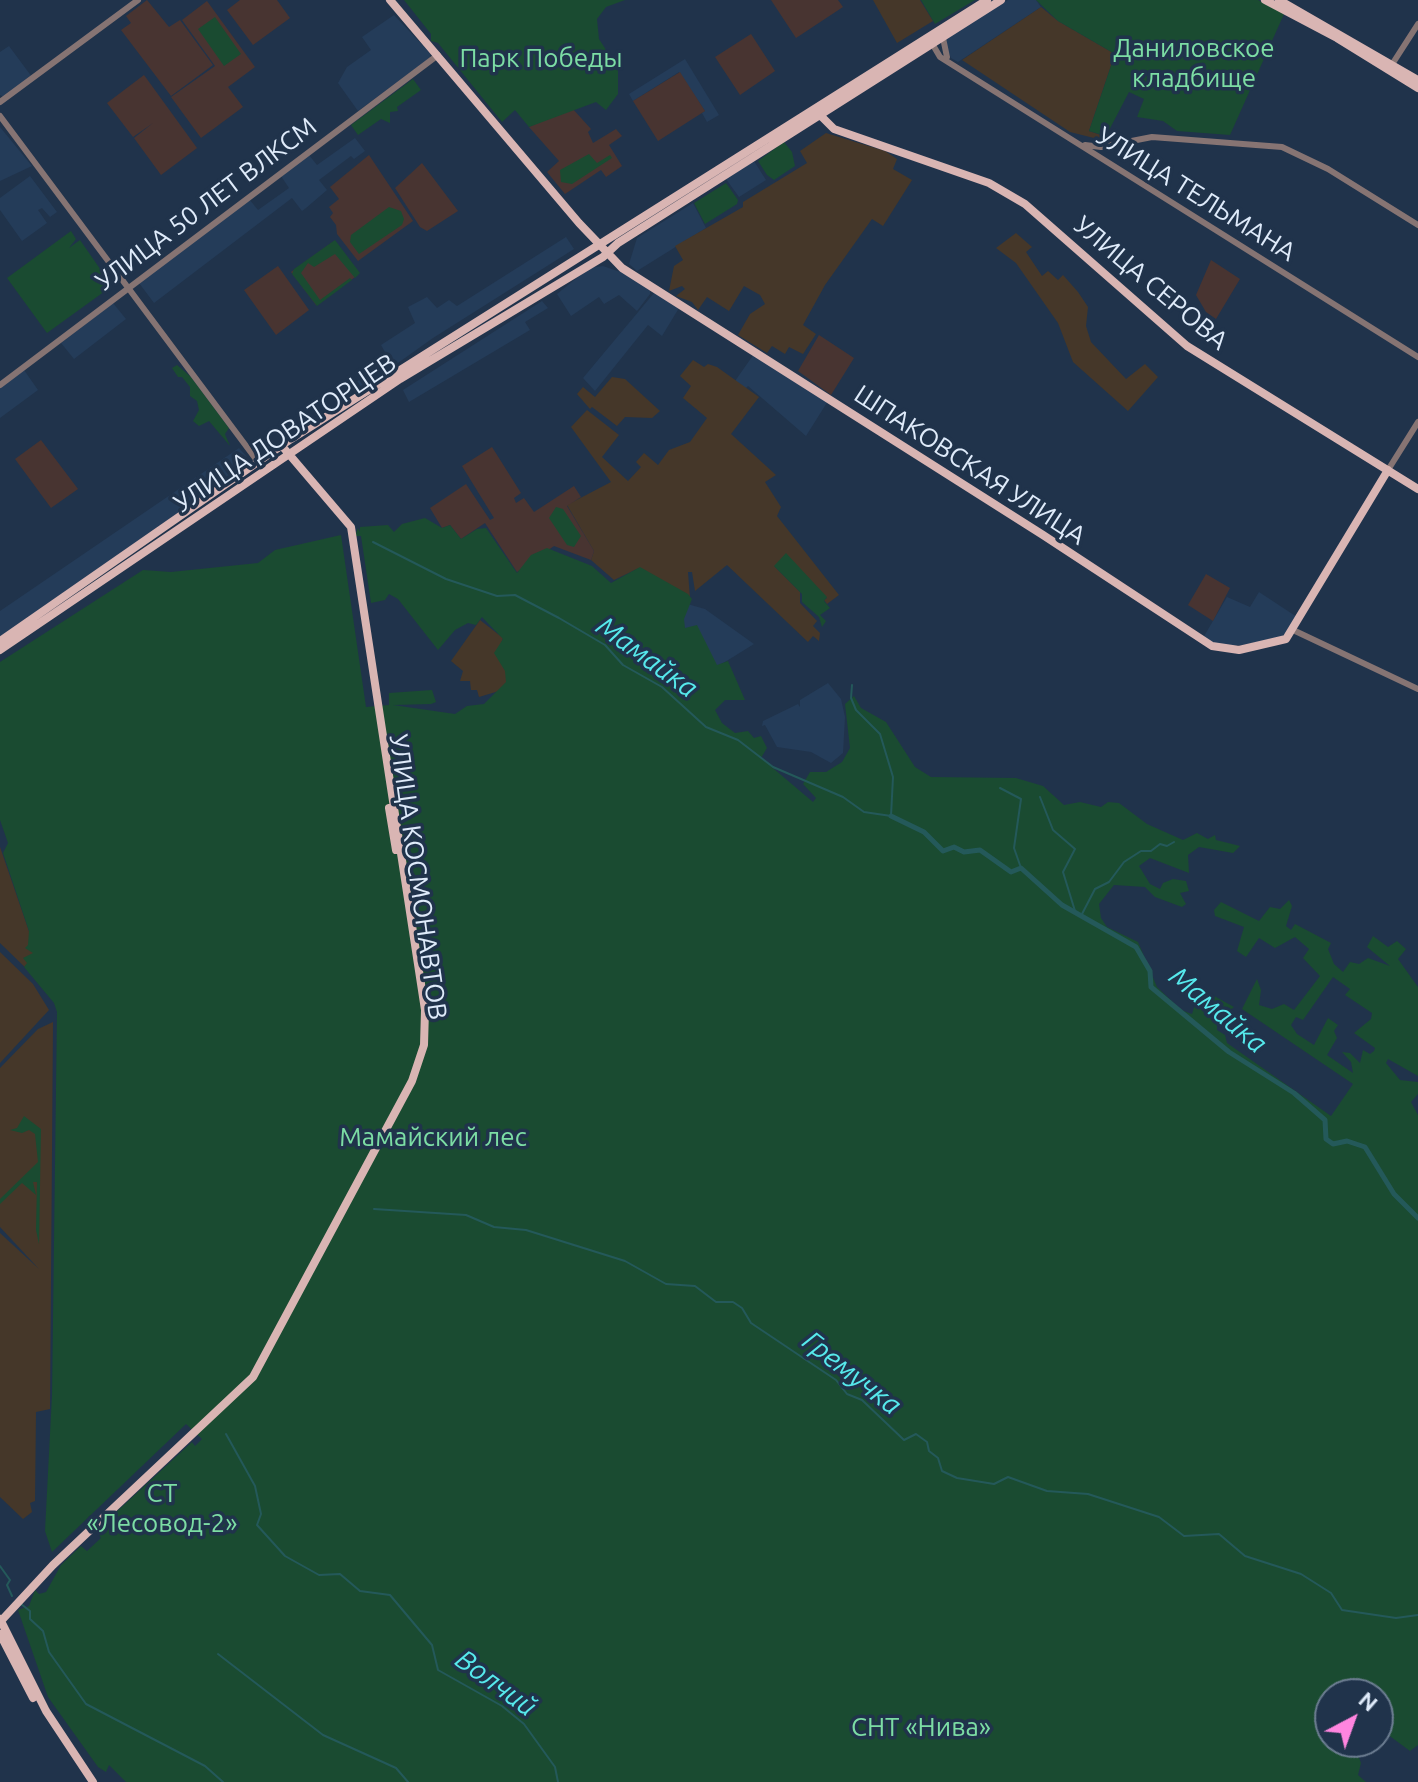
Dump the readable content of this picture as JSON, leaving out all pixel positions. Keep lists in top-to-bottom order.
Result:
{
  "streets": {
    "main road": [
      "УЛИЦА СЕРОВА",
      "УЛИЦА ДОВАТОРЦЕВ",
      "ШПАКОВСКАЯ УЛИЦА",
      "УЛИЦА КОСМОНАВТОВ"
    ],
    "street": ["УЛИЦА ТЕЛЬМАНА", "УЛИЦА 50 ЛЕТ ВЛКСМ"]
  },
  "crossings": [
    ["УЛИЦА ТЕЛЬМАНА", "УЛИЦА ДОВАТОРЦЕВ"],
    ["УЛИЦА 50 ЛЕТ ВЛКСМ", "ШПАКОВСКАЯ УЛИЦА"],
    ["УЛИЦА СЕРОВА", "УЛИЦА ДОВАТОРЦЕВ"],
    ["УЛИЦА ДОВАТОРЦЕВ", "ШПАКОВСКАЯ УЛИЦА"],
    ["УЛИЦА ДОВАТОРЦЕВ", "УЛИЦА КОСМОНАВТОВ"]
  ],
  "water": ["Мамайка", "Гремучка", "Волчий"],
  "parks": [
    "Даниловское кладбище",
    "Парк Победы",
    "Мамайский лес",
    "СТ «Лесовод-2»",
    "СНТ «Нива»"
  ],
  "north": "top right"
}
